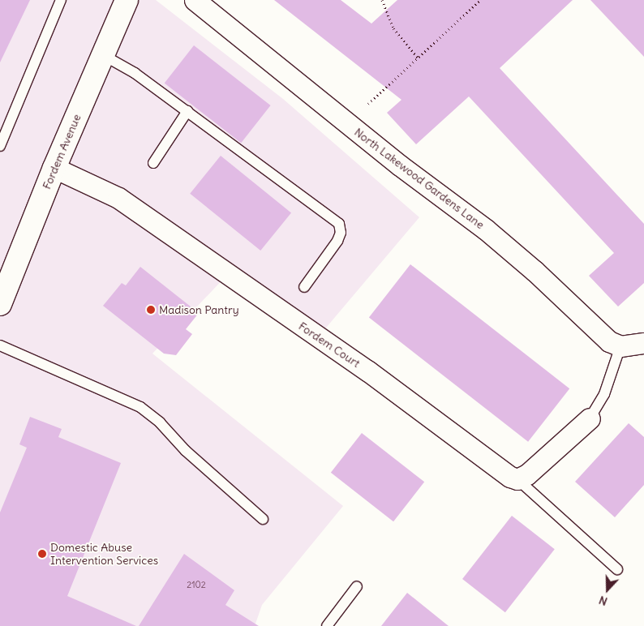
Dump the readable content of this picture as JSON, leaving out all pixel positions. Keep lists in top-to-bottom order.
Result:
{
  "streets": {
    "street": ["Fordem Avenue", "North Lakewood Gardens Lane", "Fordem Court"]
  },
  "crossings": [
    ["Fordem Avenue", "Fordem Court"]
  ],
  "places": ["Madison Pantry", "Domestic Abuse Intervention Services"],
  "house_numbers": ["2102"],
  "north": "bottom"
}
